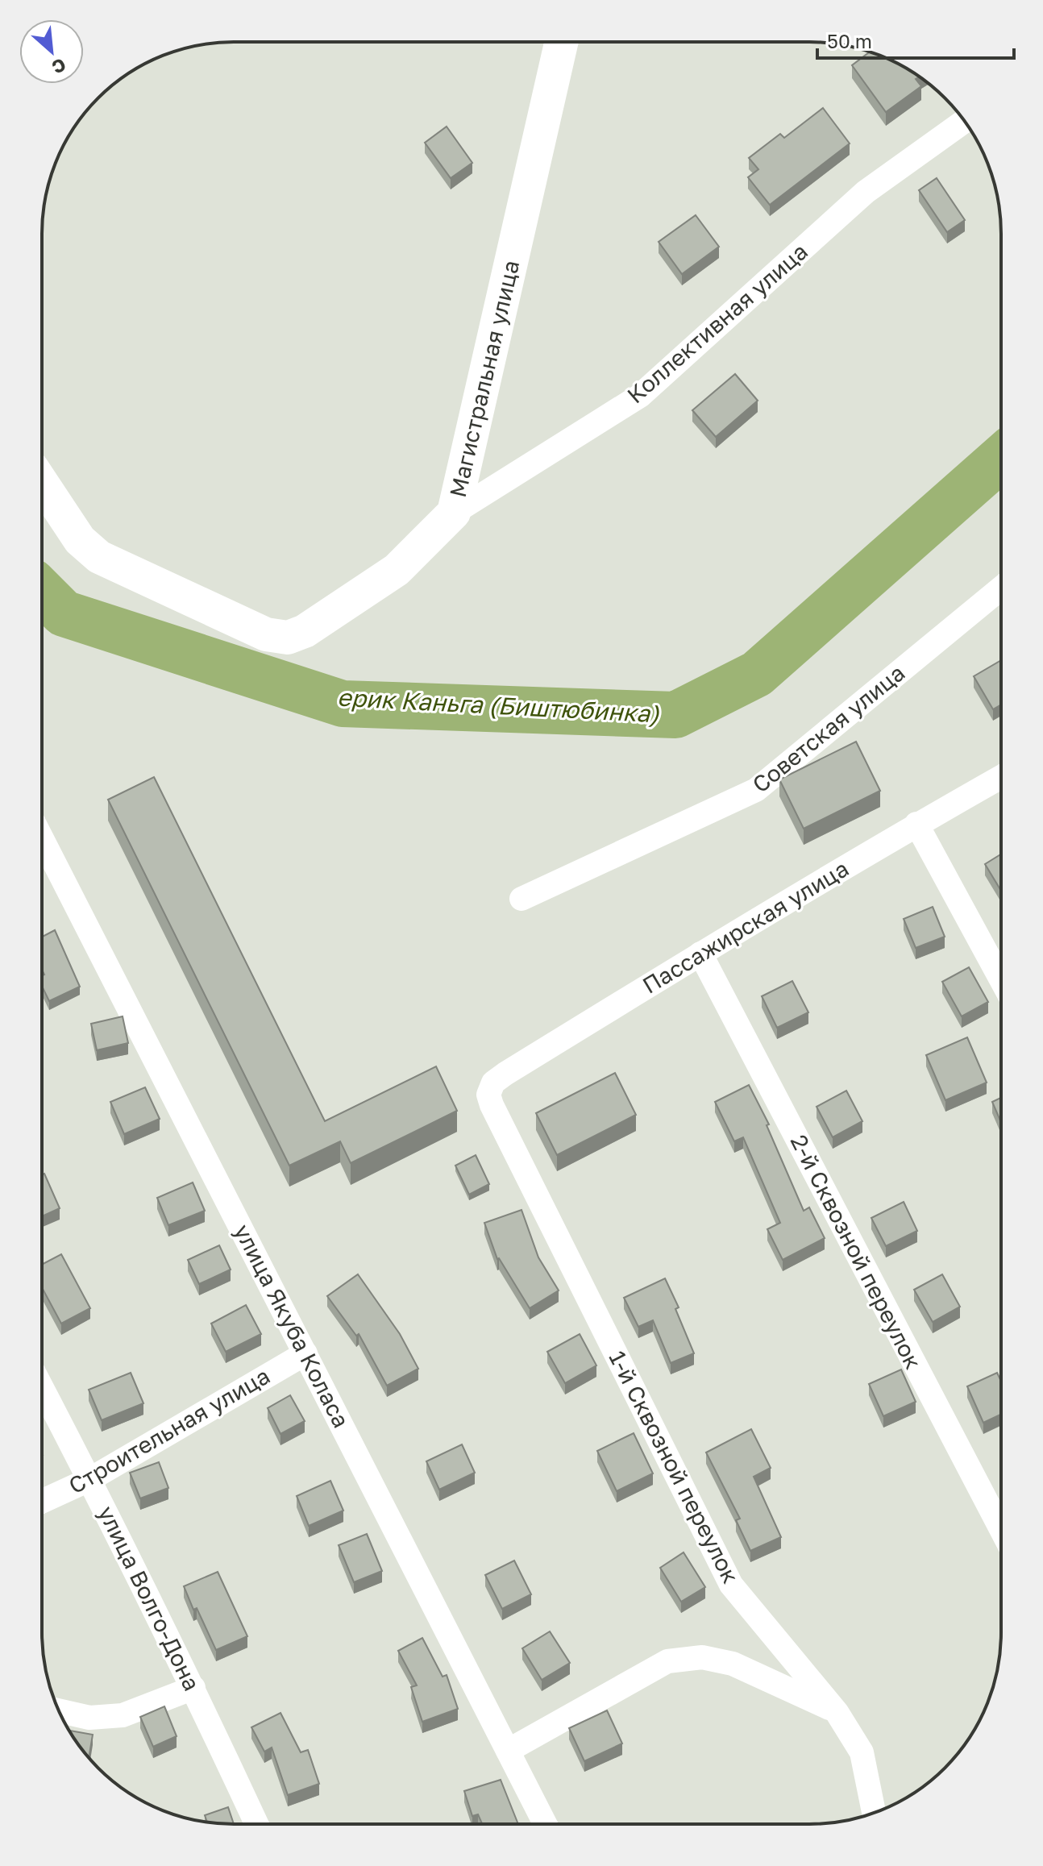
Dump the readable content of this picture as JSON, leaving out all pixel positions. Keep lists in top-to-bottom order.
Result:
{
  "streets": {
    "street": [
      "Коллективная улица",
      "Магистральная улица",
      "Советская улица",
      "Пассажирская улица",
      "2-й Сквозной переулок",
      "улица Якуба Коласа",
      "Строительная улица",
      "1-й Сквозной переулок",
      "улица Волго-Дона"
    ]
  },
  "crossings": [
    ["Коллективная улица", "Магистральная улица"],
    ["Пассажирская улица", "2-й Сквозной переулок"],
    ["Пассажирская улица", "1-й Сквозной переулок"],
    ["улица Якуба Коласа", "Строительная улица"],
    ["Строительная улица", "улица Волго-Дона"]
  ],
  "water": ["ерик Каньга (Биштюбинка)"],
  "scale_bar": "50 m",
  "north": "bottom right"
}
